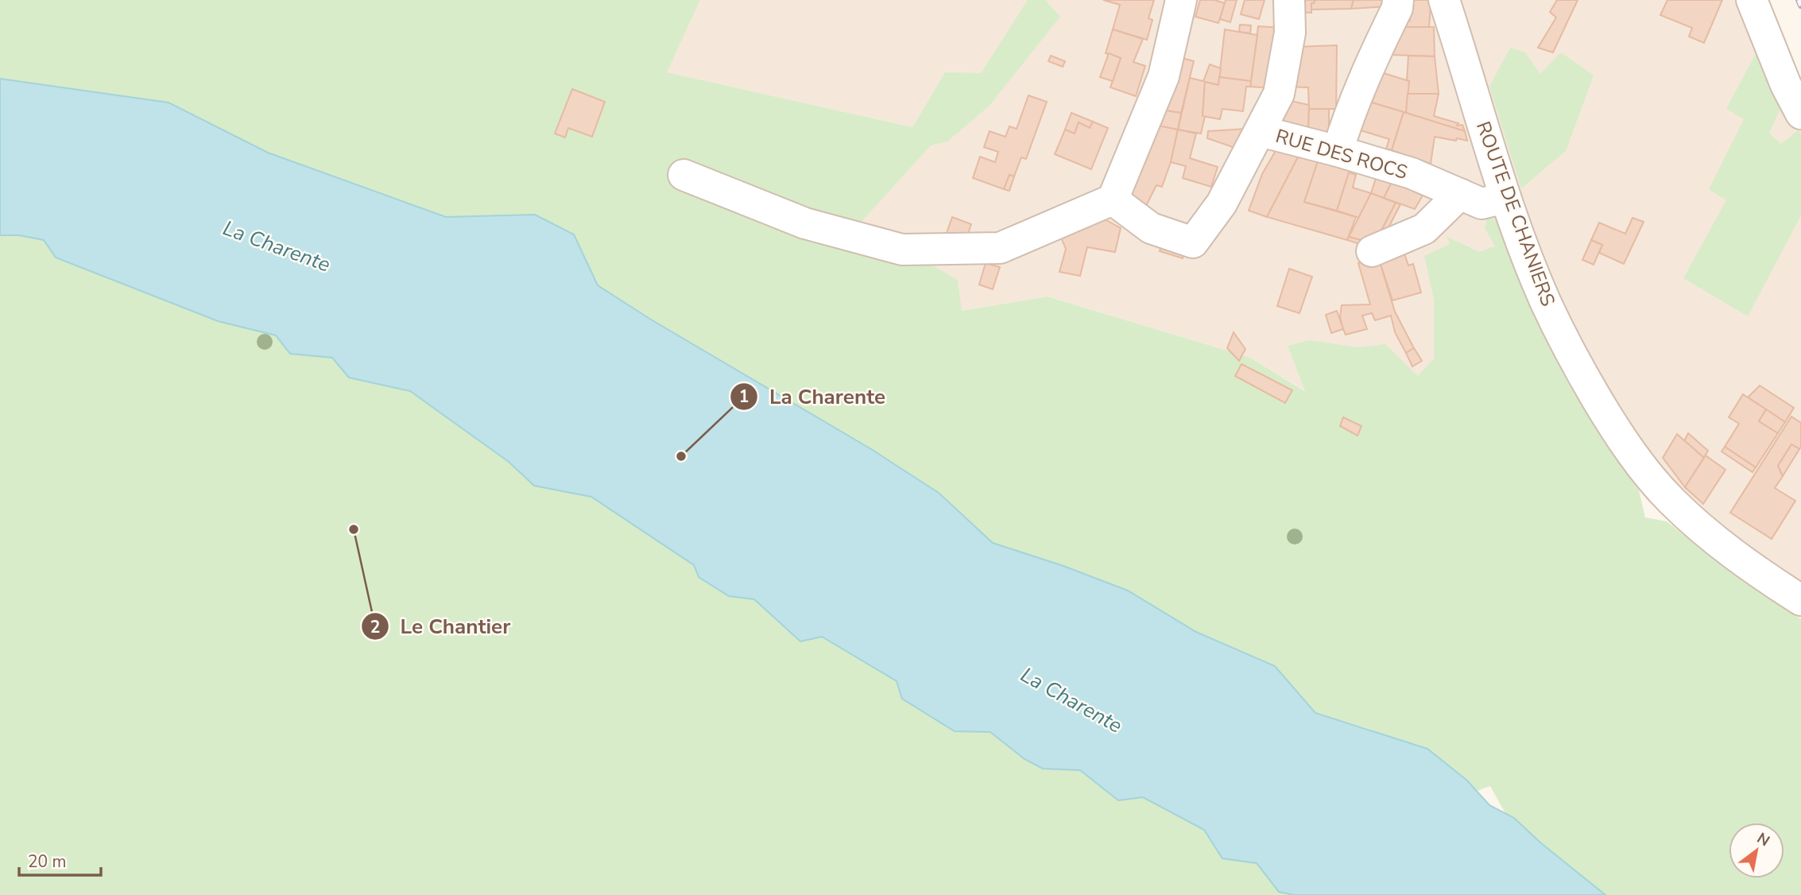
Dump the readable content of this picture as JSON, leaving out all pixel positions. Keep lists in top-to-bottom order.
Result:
{
  "streets": {
    "street": ["RUE DES ROCS", "ROUTE DE CHANIERS"]
  },
  "crossings": [
    ["RUE DES ROCS", "ROUTE DE CHANIERS"]
  ],
  "water": ["La Charente"],
  "places": ["La Charente", "Le Chantier"],
  "scale_bar": "20 m",
  "north": "top right"
}
